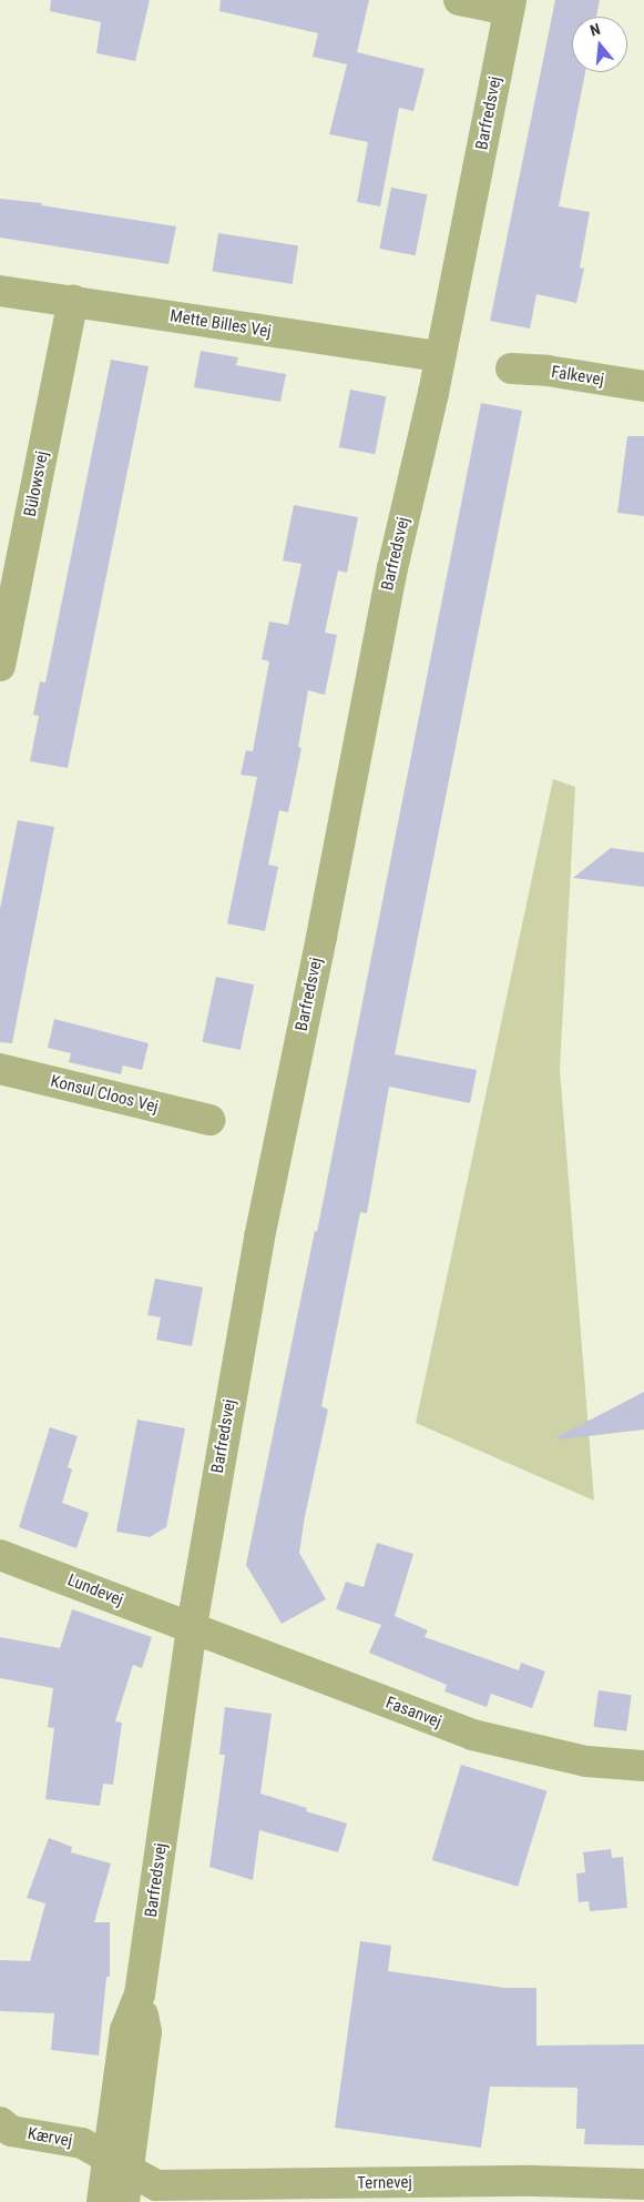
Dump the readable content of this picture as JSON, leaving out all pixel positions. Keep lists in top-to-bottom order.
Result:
{
  "streets": {
    "street": [
      "Barfredsvej",
      "Mette Billes Vej",
      "Falkevej",
      "Bülowsvej",
      "Konsul Cloos Vej",
      "Lundevej",
      "Fasanvej",
      "Kærvej",
      "Ternevej"
    ]
  },
  "crossings": [
    ["Barfredsvej", "Mette Billes Vej"],
    ["Barfredsvej", "Lundevej"],
    ["Barfredsvej", "Fasanvej"],
    ["Barfredsvej", "Kærvej"],
    ["Barfredsvej", "Ternevej"],
    ["Mette Billes Vej", "Bülowsvej"],
    ["Lundevej", "Fasanvej"],
    ["Kærvej", "Ternevej"]
  ],
  "north": "top"
}
